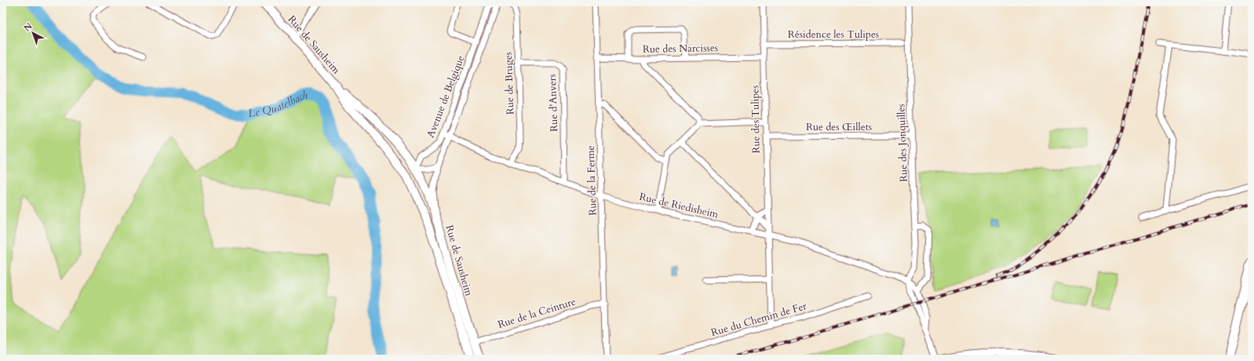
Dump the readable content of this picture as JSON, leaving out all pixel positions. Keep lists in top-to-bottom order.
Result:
{
  "streets": {
    "main road": ["Rue de Sausheim"],
    "street": [
      "Résidence les Tulipes",
      "Rue des Narcisses",
      "Rue de Bruges",
      "Avenue de Belgique",
      "Rue d'Anvers",
      "Rue des Tulipes",
      "Rue des Œillets",
      "Rue des Jonquilles",
      "Rue de la Ferme",
      "Rue de Riedisheim",
      "Rue de la Ceinture",
      "Rue du Chemin de Fer"
    ]
  },
  "crossings": [
    ["Résidence les Tulipes", "Rue des Tulipes"],
    ["Rue de Sausheim", "Avenue de Belgique"],
    ["Rue de Sausheim", "Rue de la Ceinture"],
    ["Rue des Narcisses", "Rue des Tulipes"],
    ["Rue des Narcisses", "Rue de la Ferme"],
    ["Rue de Bruges", "Rue d'Anvers"],
    ["Rue de Bruges", "Rue de Riedisheim"],
    ["Avenue de Belgique", "Rue de Riedisheim"],
    ["Rue d'Anvers", "Rue de Riedisheim"],
    ["Rue des Tulipes", "Rue des Œillets"],
    ["Rue des Tulipes", "Rue de Riedisheim"],
    ["Rue des Tulipes", "Rue du Chemin de Fer"],
    ["Rue des Œillets", "Rue des Jonquilles"],
    ["Rue des Jonquilles", "Rue de Riedisheim"],
    ["Rue de la Ferme", "Rue de Riedisheim"],
    ["Rue de la Ferme", "Rue de la Ceinture"]
  ],
  "water": ["Le Quatelbach"],
  "north": "top left"
}
